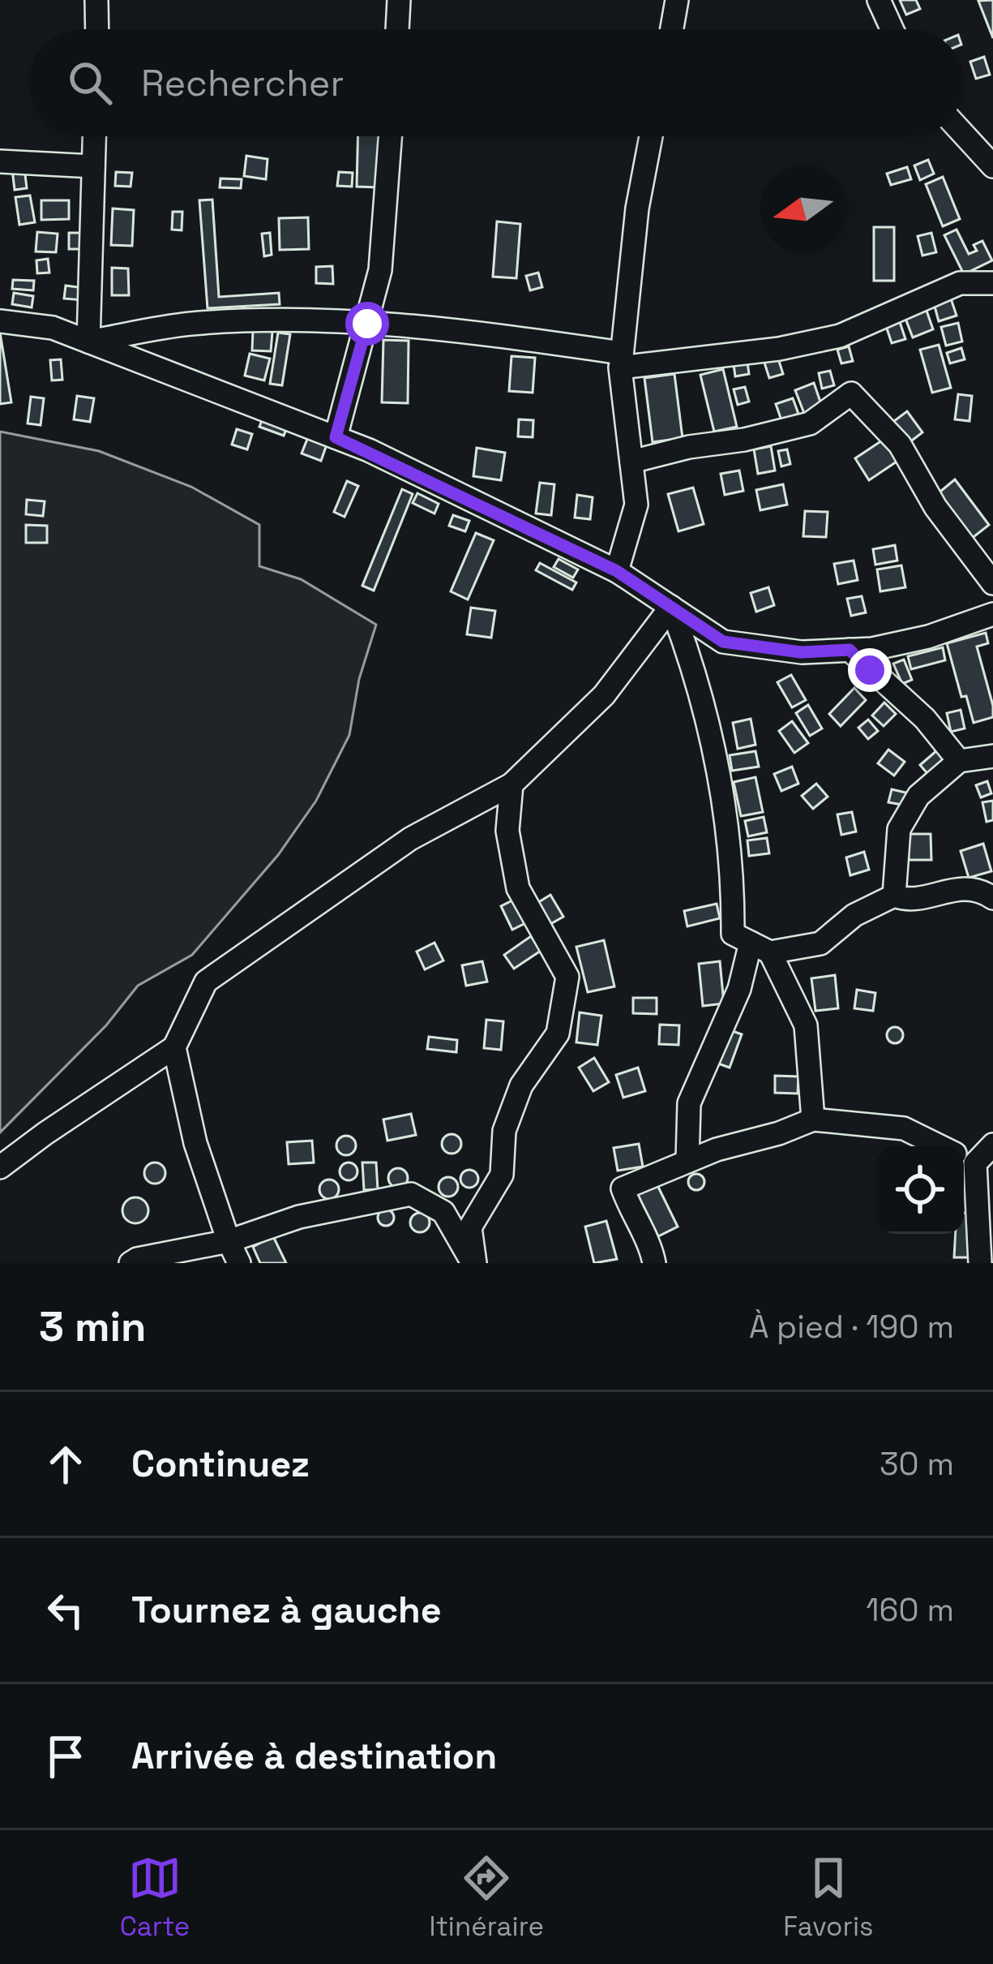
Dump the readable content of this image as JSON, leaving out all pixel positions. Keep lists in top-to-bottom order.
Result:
{
  "north": "left",
  "page": {
    "search": "Rechercher",
    "heading": ["3 min", "À pied · 190 m"],
    "list": [
      ["Continuez", "30 m"],
      ["Tournez à gauche", "160 m"],
      "Arrivée à destination"
    ],
    "nav": ["Carte", "Itinéraire", "Favoris"]
  }
}
